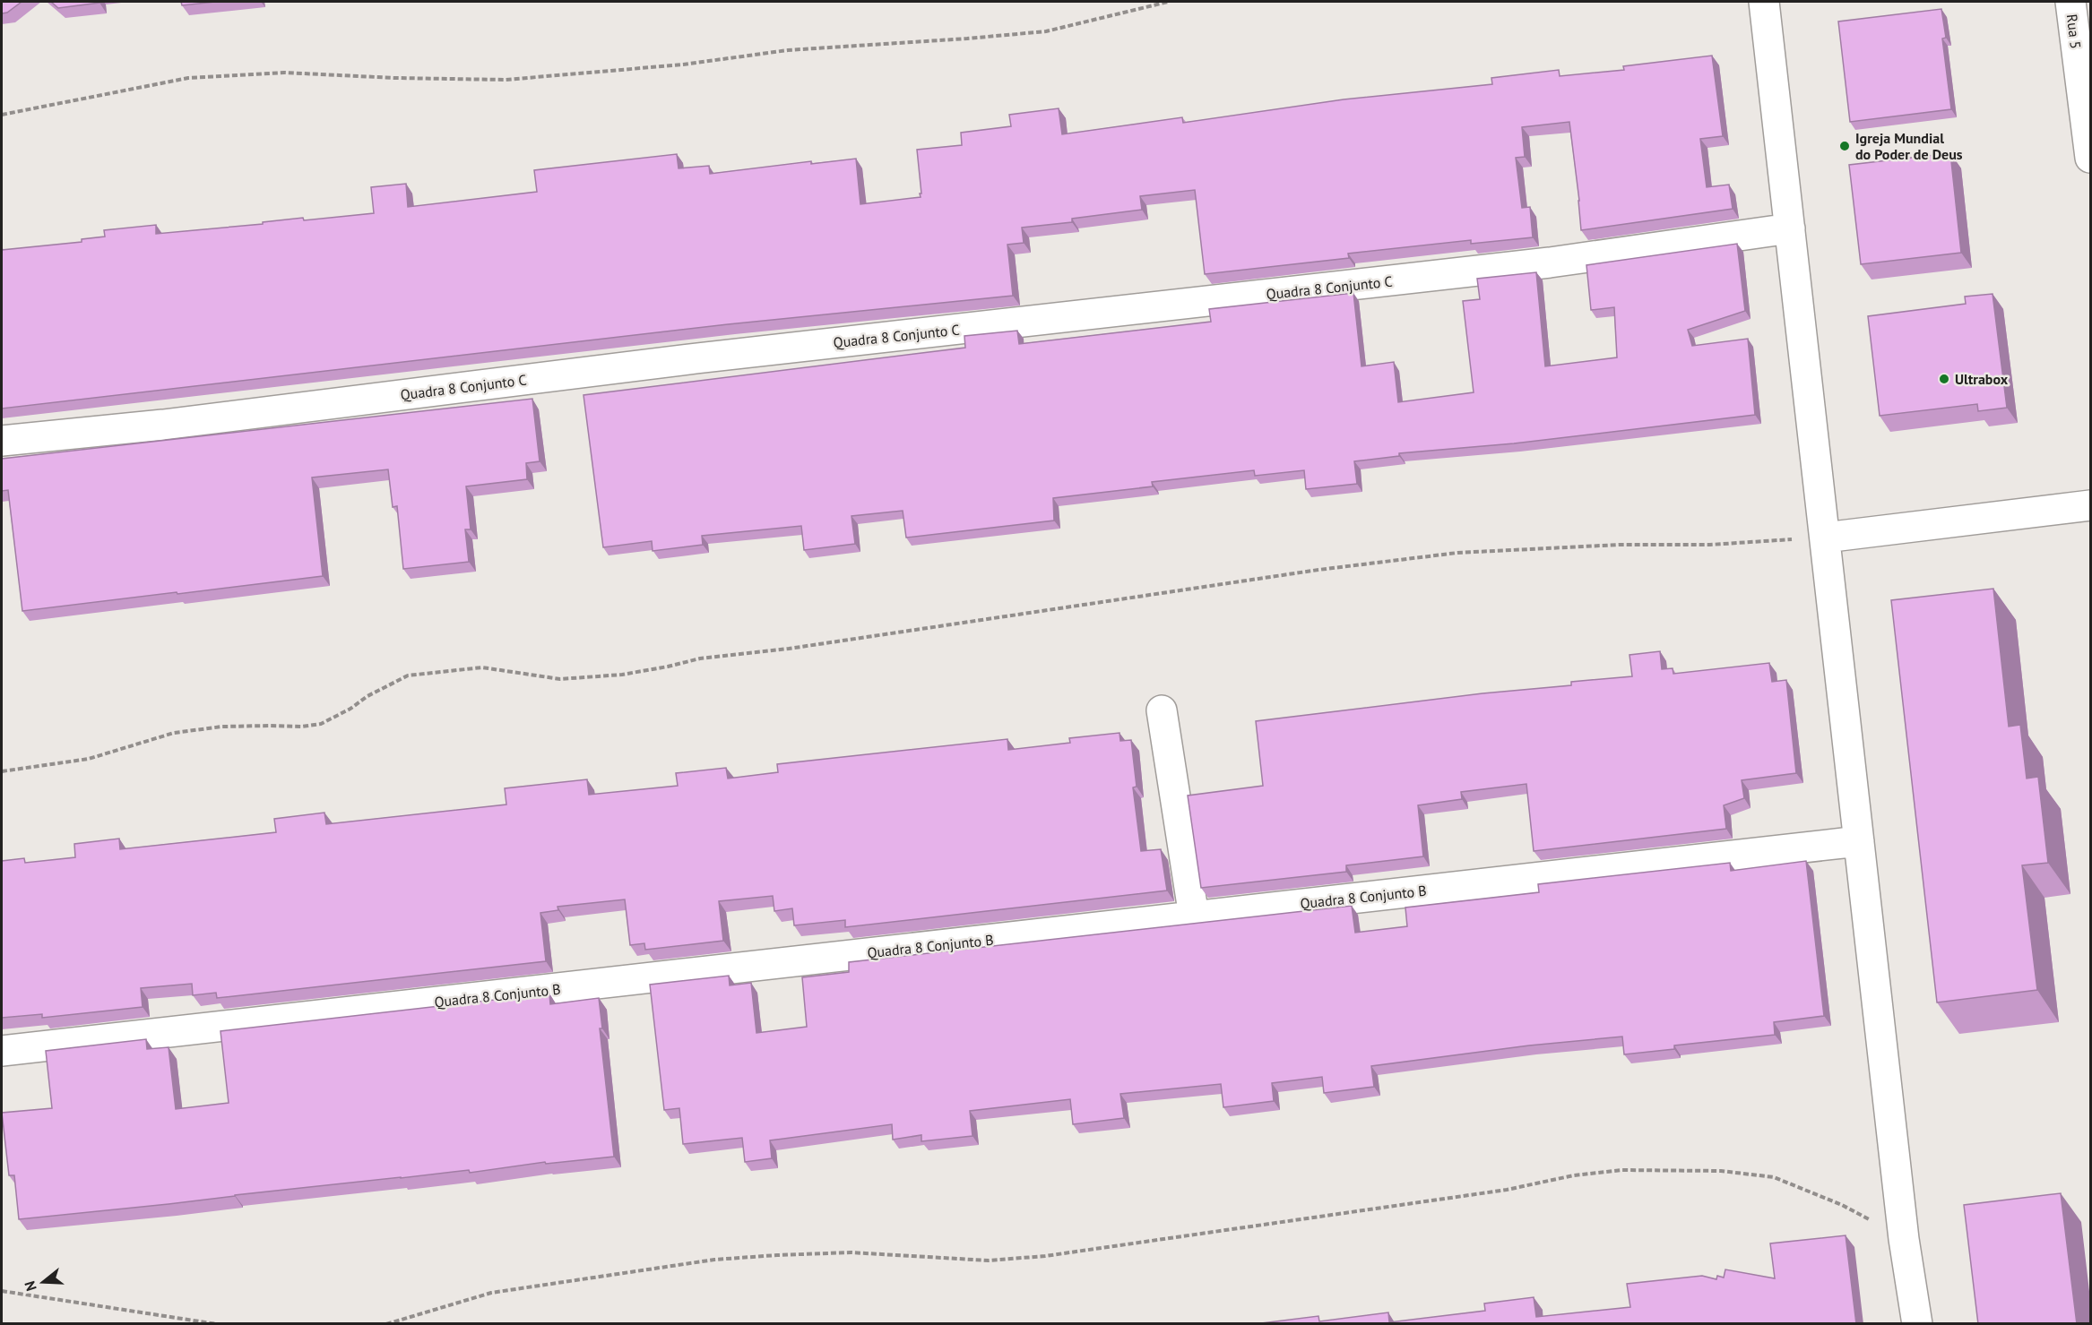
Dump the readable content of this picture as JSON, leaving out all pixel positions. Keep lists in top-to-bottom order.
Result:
{
  "streets": {
    "street": ["Rua 5", "Quadra 8 Conjunto C", "Quadra 8 Conjunto B"]
  },
  "places": ["Igreja Mundial do Poder de Deus", "Ultrabox"],
  "north": "left"
}
